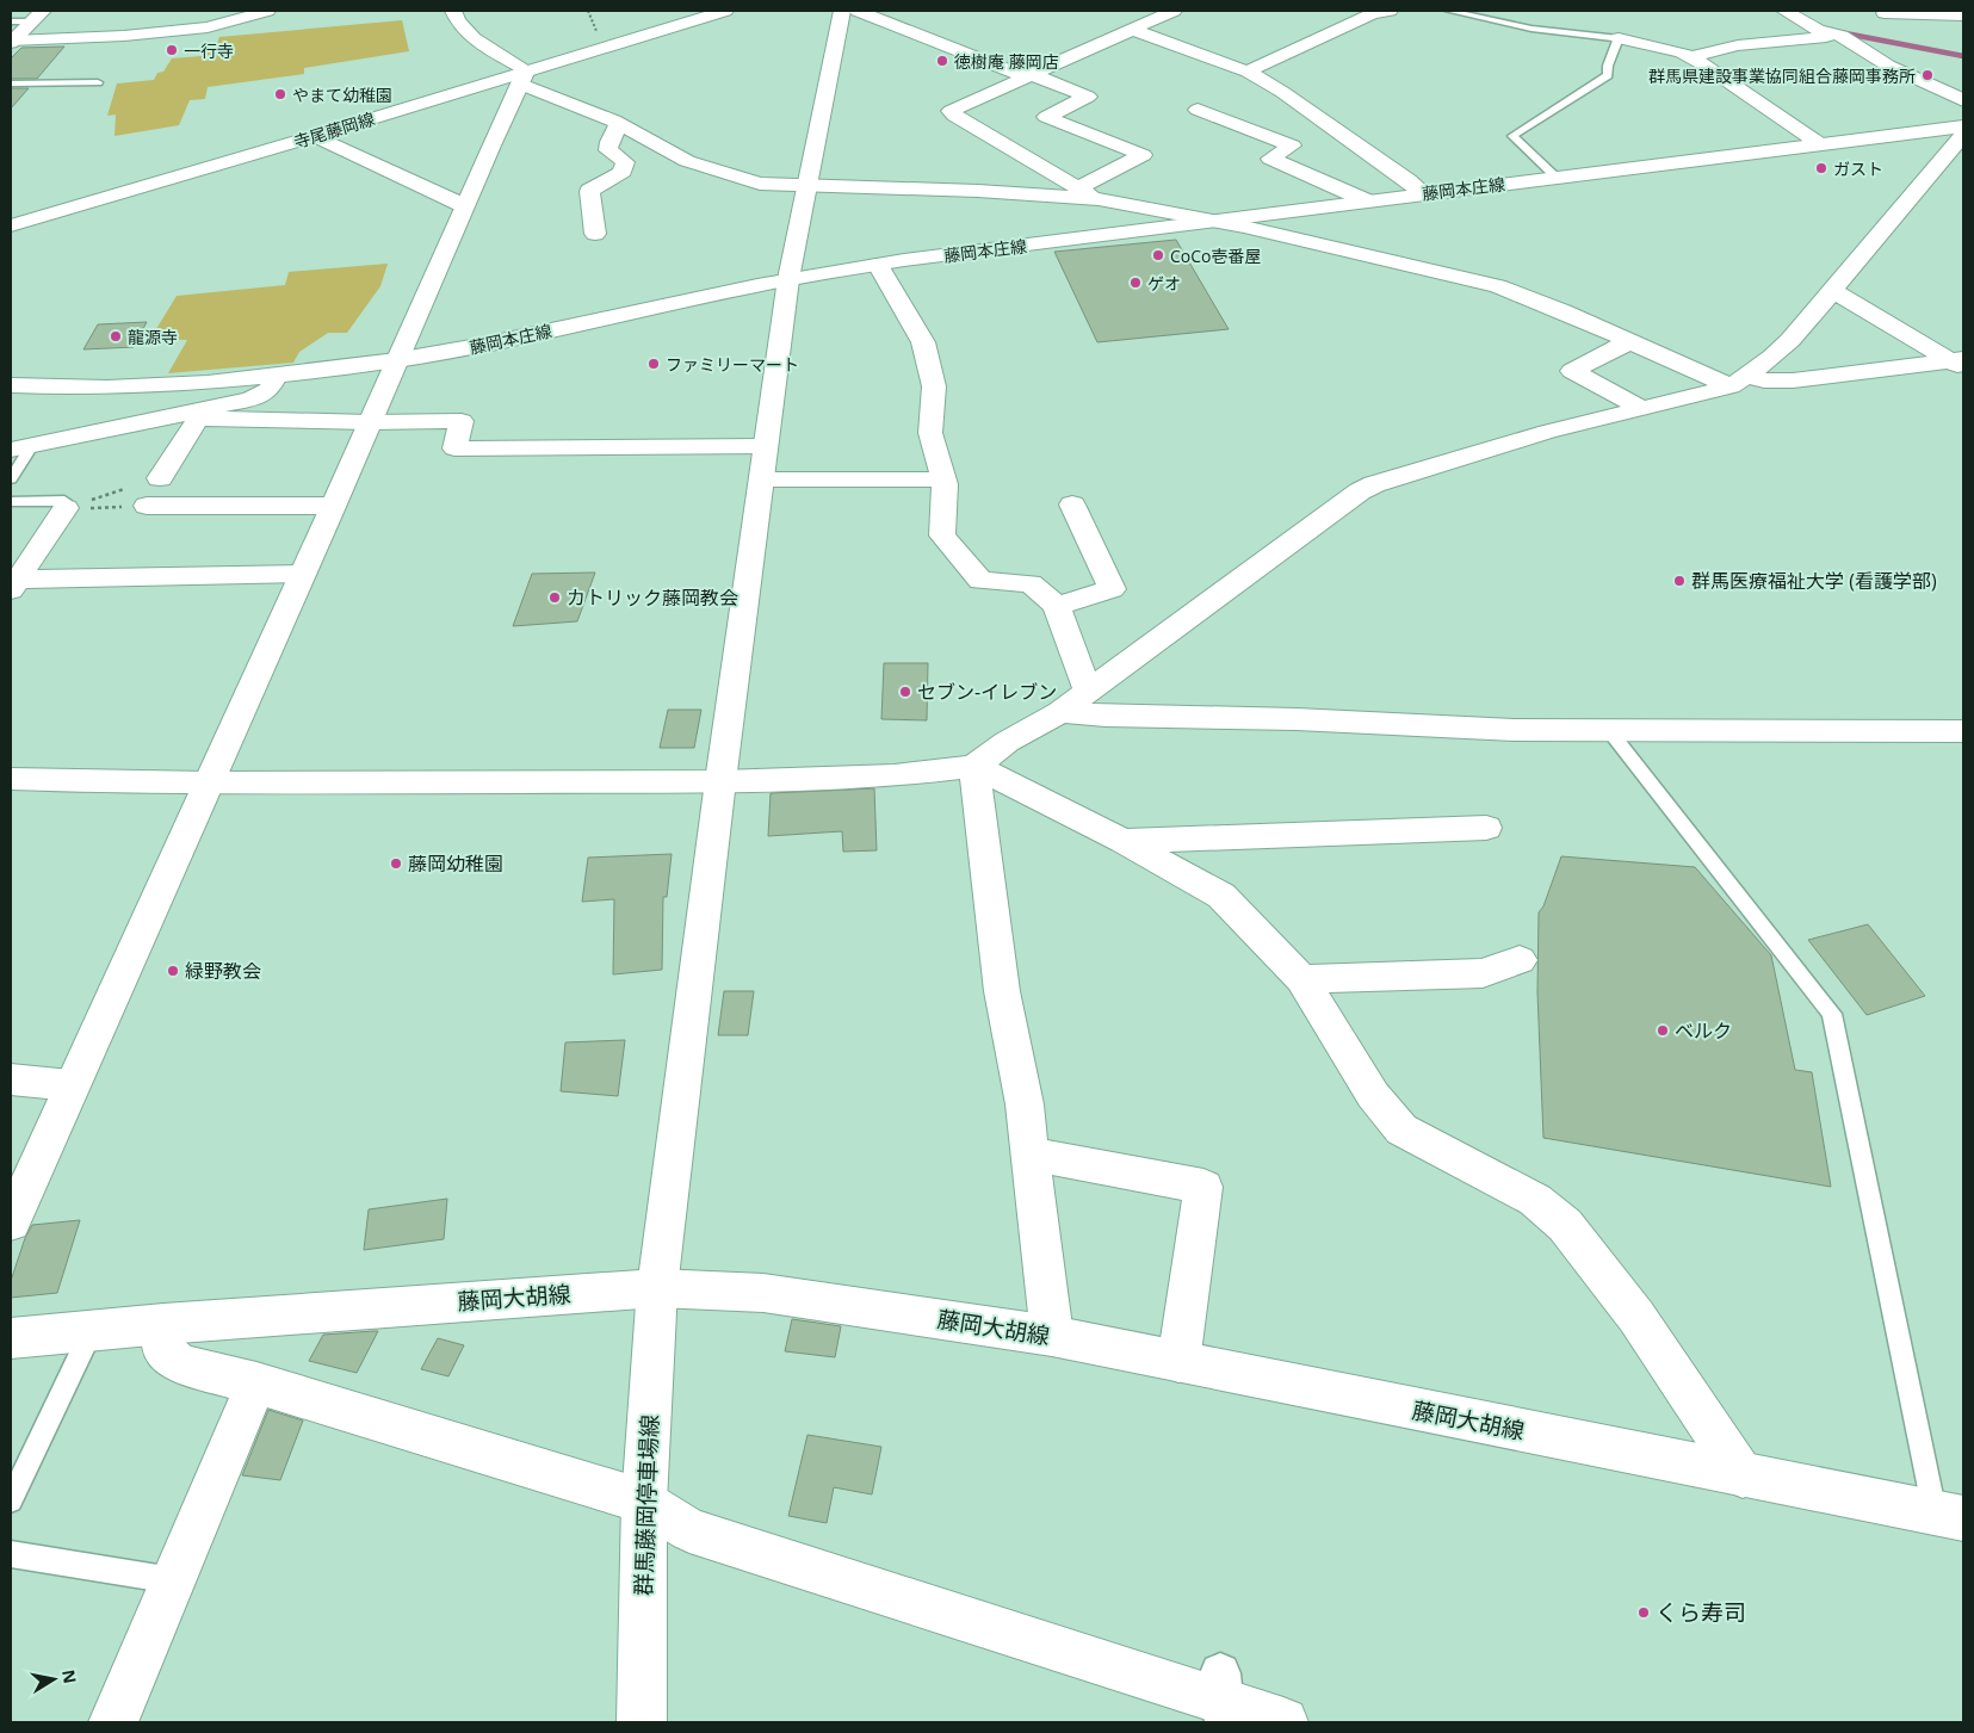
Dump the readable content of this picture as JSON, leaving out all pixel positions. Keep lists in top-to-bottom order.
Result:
{
  "streets": {
    "street": [
      "寺尾藤岡線",
      "藤岡本庄線",
      "藤岡大胡線",
      "群馬藤岡停車場線"
    ]
  },
  "crossings": [
    ["藤岡本庄線", "群馬藤岡停車場線"],
    ["藤岡大胡線", "群馬藤岡停車場線"]
  ],
  "places": [
    "一行寺",
    "徳樹庵 藤岡店",
    "群馬県建設事業協同組合藤岡事務所",
    "やまて幼稚園",
    "ガスト",
    "CoCo壱番屋",
    "ゲオ",
    "龍源寺",
    "ファミリーマート",
    "群馬医療福祉大学 (看護学部)",
    "カトリック藤岡教会",
    "セブン-イレブン",
    "藤岡幼稚園",
    "緑野教会",
    "ベルク",
    "くら寿司"
  ],
  "north": "right"
}
